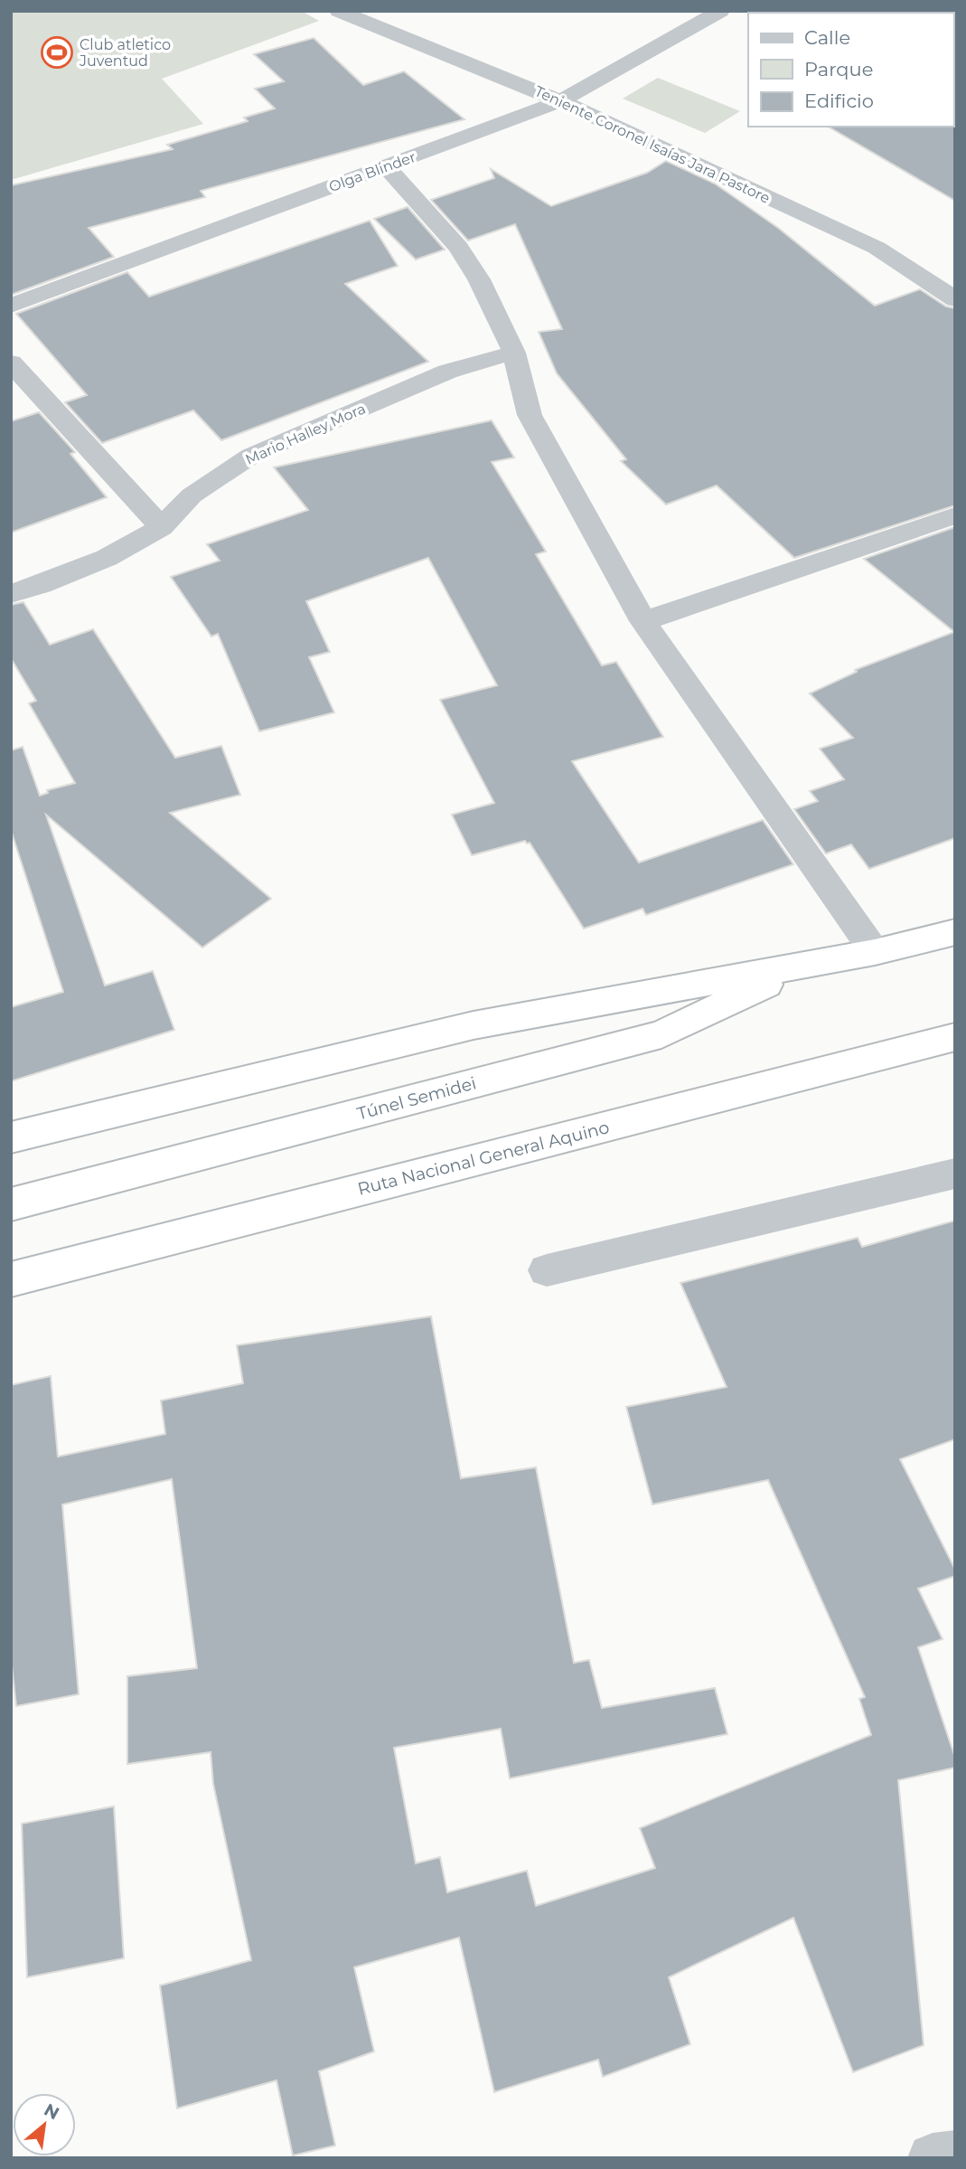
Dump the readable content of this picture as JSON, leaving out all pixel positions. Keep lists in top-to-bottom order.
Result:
{
  "streets": {
    "highway": ["Túnel Semidei", "Ruta Nacional General Aquino"],
    "street": ["Teniente Coronel Isaías Jara Pastore", "Olga Blinder", "Mario Halley Mora"]
  },
  "crossings": [
    ["Teniente Coronel Isaías Jara Pastore", "Olga Blinder"]
  ],
  "places": {
    "sports": ["Club atletico Juventud"]
  },
  "legend": ["Calle", "Parque", "Edificio"],
  "north": "top right"
}
